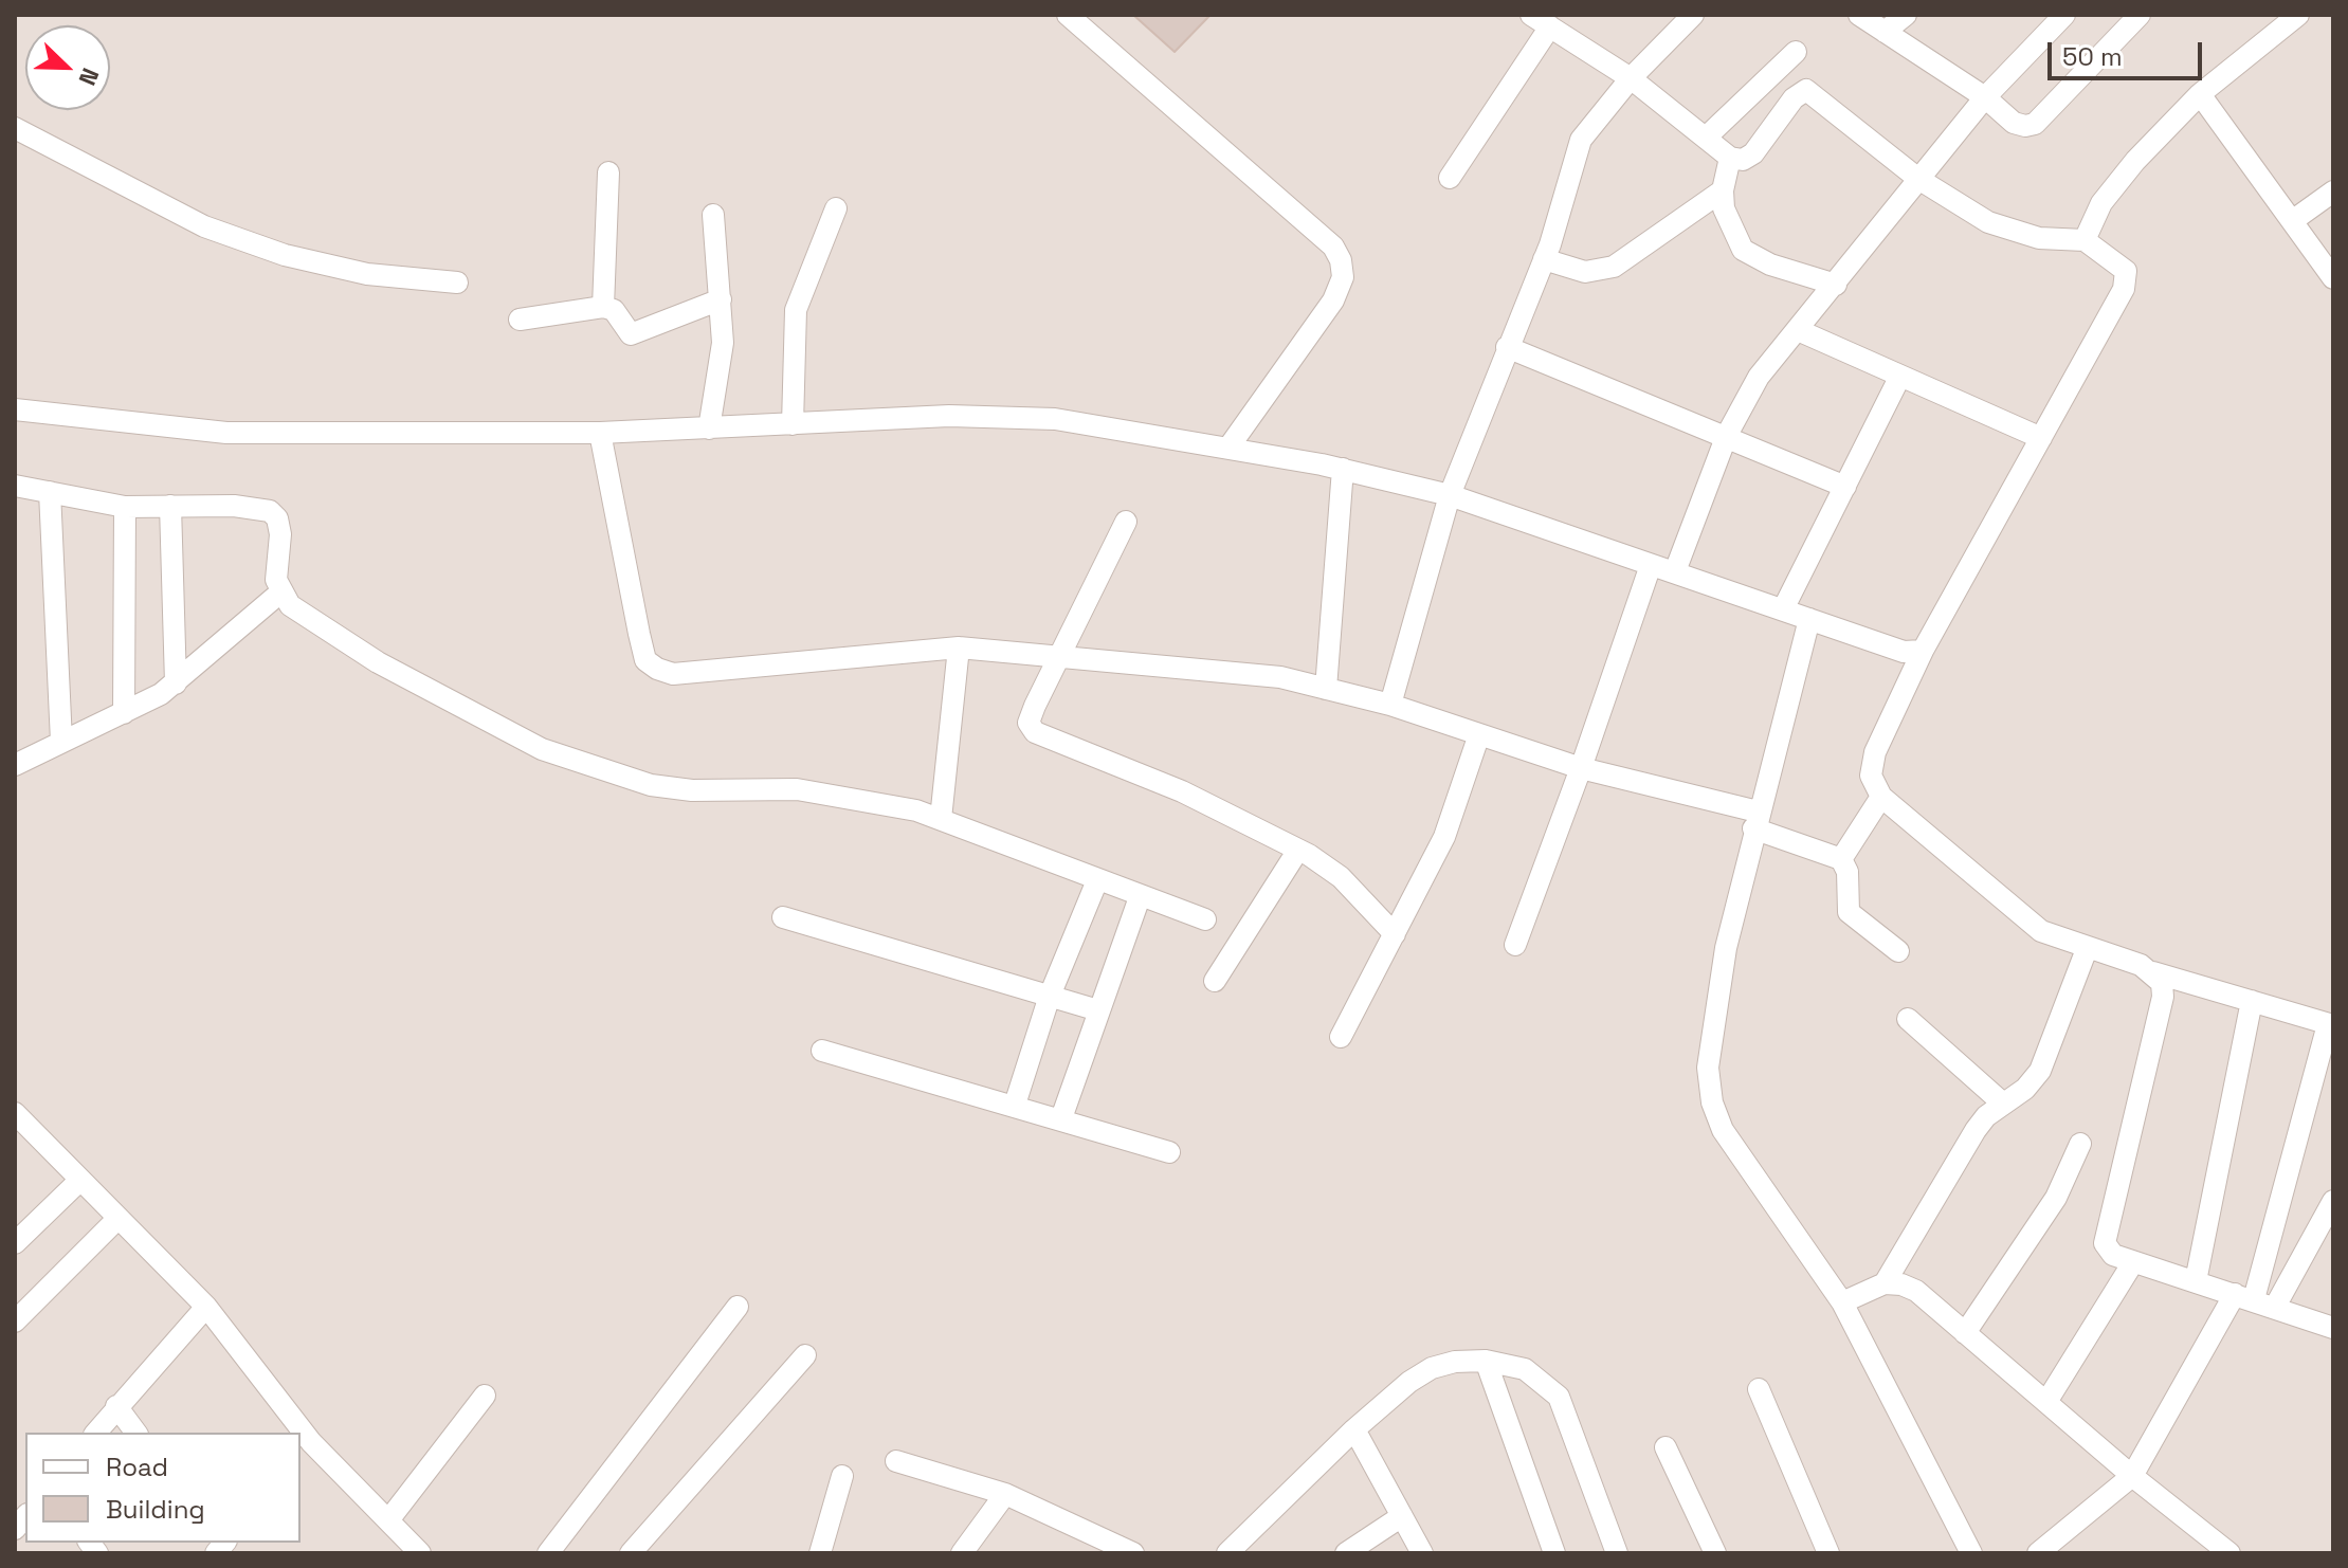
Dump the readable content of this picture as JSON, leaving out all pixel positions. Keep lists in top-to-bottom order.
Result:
{
  "legend": ["Road", "Building"],
  "scale_bar": "50 m",
  "north": "bottom right"
}
